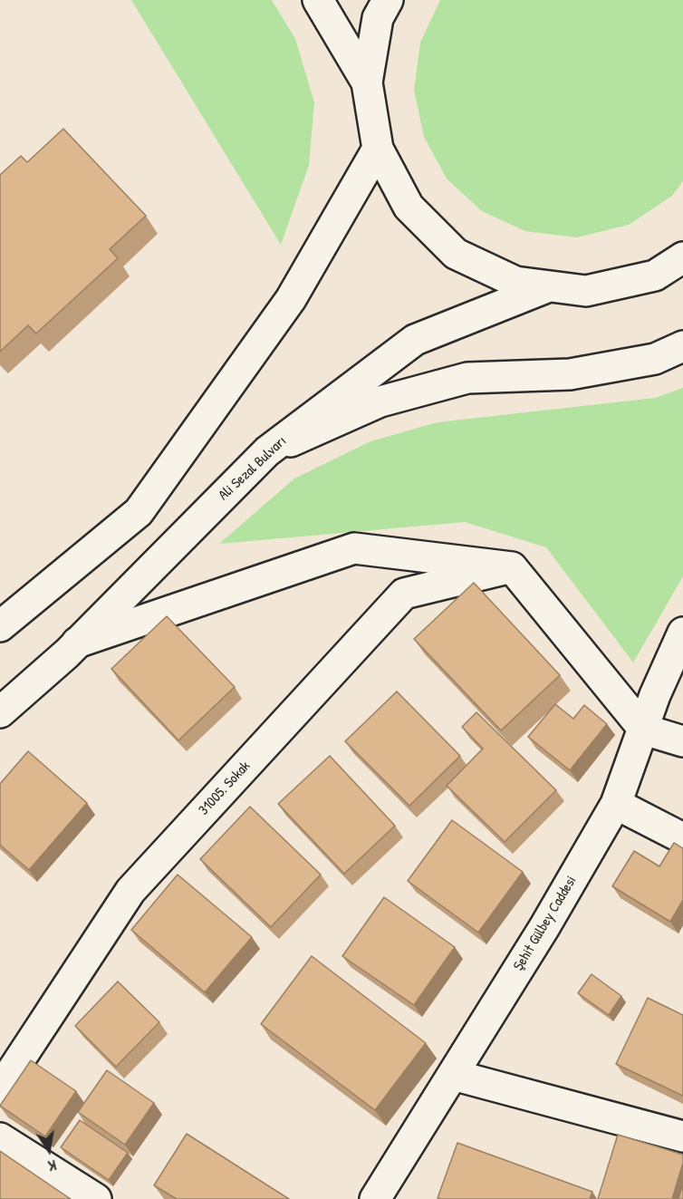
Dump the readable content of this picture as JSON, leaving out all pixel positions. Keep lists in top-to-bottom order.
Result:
{
  "streets": {
    "street": ["Ali Sezal Bulvarı", "31005. Sokak", "Şehit Gülbey Caddesi"]
  },
  "north": "bottom"
}
